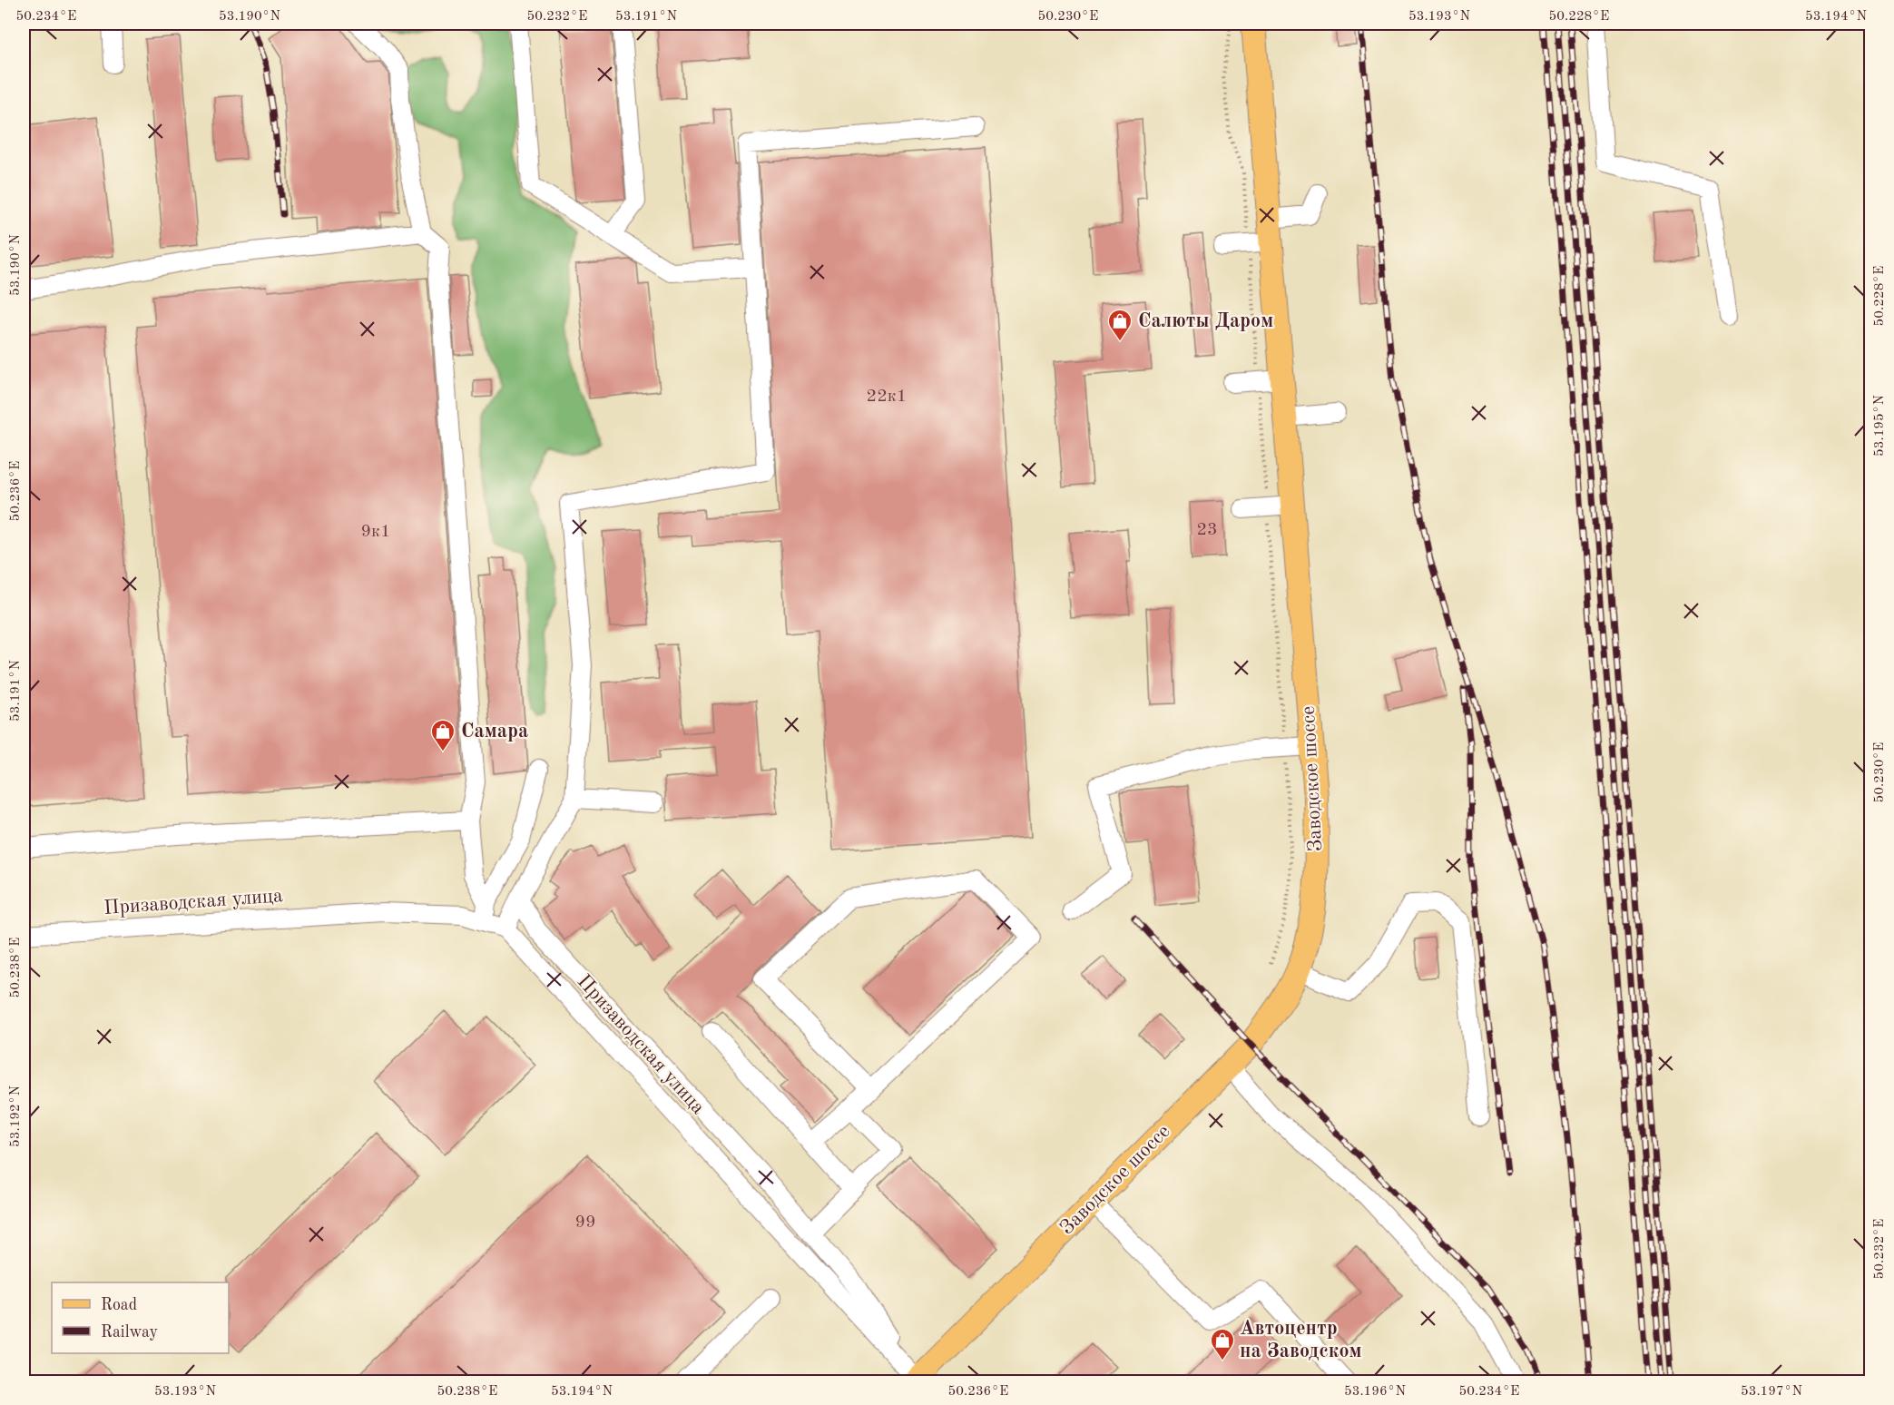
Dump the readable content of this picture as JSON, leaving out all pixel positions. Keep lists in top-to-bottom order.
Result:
{
  "streets": {
    "main road": ["Заводское шоссе"],
    "street": ["Призаводская улица"]
  },
  "crossings": [
    ["Заводское шоссе", "Призаводская улица"]
  ],
  "places": {
    "shop": ["Салюты Даром", "Самара", "Автоцентр на Заводском"]
  },
  "house_numbers": [
    "22к1",
    "23",
    "9к1",
    "99"
  ],
  "legend": ["Road", "Railway"],
  "coordinates": [
    "50.234°E",
    "53.190°N",
    "50.232°E",
    "53.191°N",
    "50.230°E",
    "53.193°N",
    "50.228°E",
    "53.194°N",
    "53.195°N",
    "50.236°E",
    "50.238°E",
    "53.192°N",
    "53.196°N",
    "53.197°N"
  ]
}
